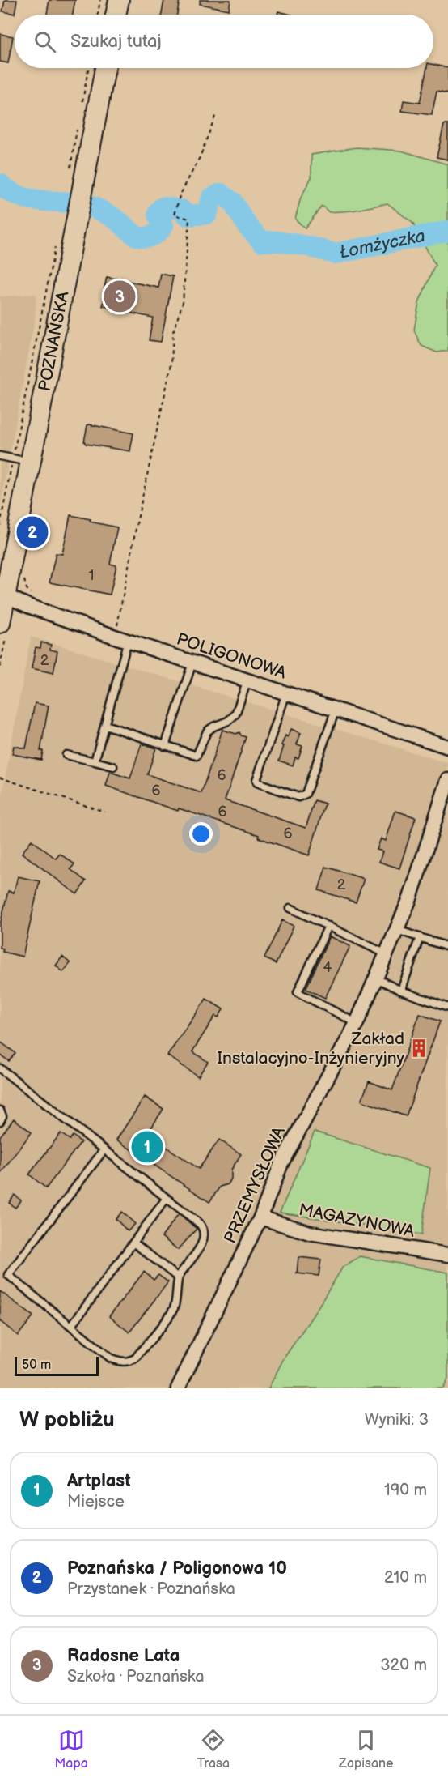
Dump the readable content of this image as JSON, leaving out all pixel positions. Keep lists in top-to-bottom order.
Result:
{
  "streets": {
    "main road": ["POZNAŃSKA"],
    "street": ["POLIGONOWA", "PRZEMYSŁOWA", "MAGAZYNOWA"]
  },
  "crossings": [
    ["POZNAŃSKA", "POLIGONOWA"],
    ["PRZEMYSŁOWA", "MAGAZYNOWA"]
  ],
  "water": ["Łomżyczka"],
  "places": {
    "building": ["Zakład Instalacyjno-Inżynieryjny"]
  },
  "house_numbers": [
    "1",
    "2",
    "6",
    "6",
    "6",
    "6",
    "2",
    "4"
  ],
  "scale_bar": "50 m",
  "page": {
    "search": "Szukaj tutaj",
    "pins": ["3", "2", "1"],
    "scale": "50 m",
    "heading": ["W pobliżu", "Wyniki: 3"],
    "list": [
      {
        "mark": "1",
        "name": "Artplast",
        "note": "Miejsce",
        "value": "190 m"
      },
      {
        "mark": "2",
        "name": "Poznańska / Poligonowa 10",
        "note": "Przystanek · Poznańska",
        "value": "210 m"
      },
      {
        "mark": "3",
        "name": "Radosne Lata",
        "note": "Szkoła · Poznańska",
        "value": "320 m"
      }
    ],
    "nav": ["Mapa", "Trasa", "Zapisane"]
  }
}
